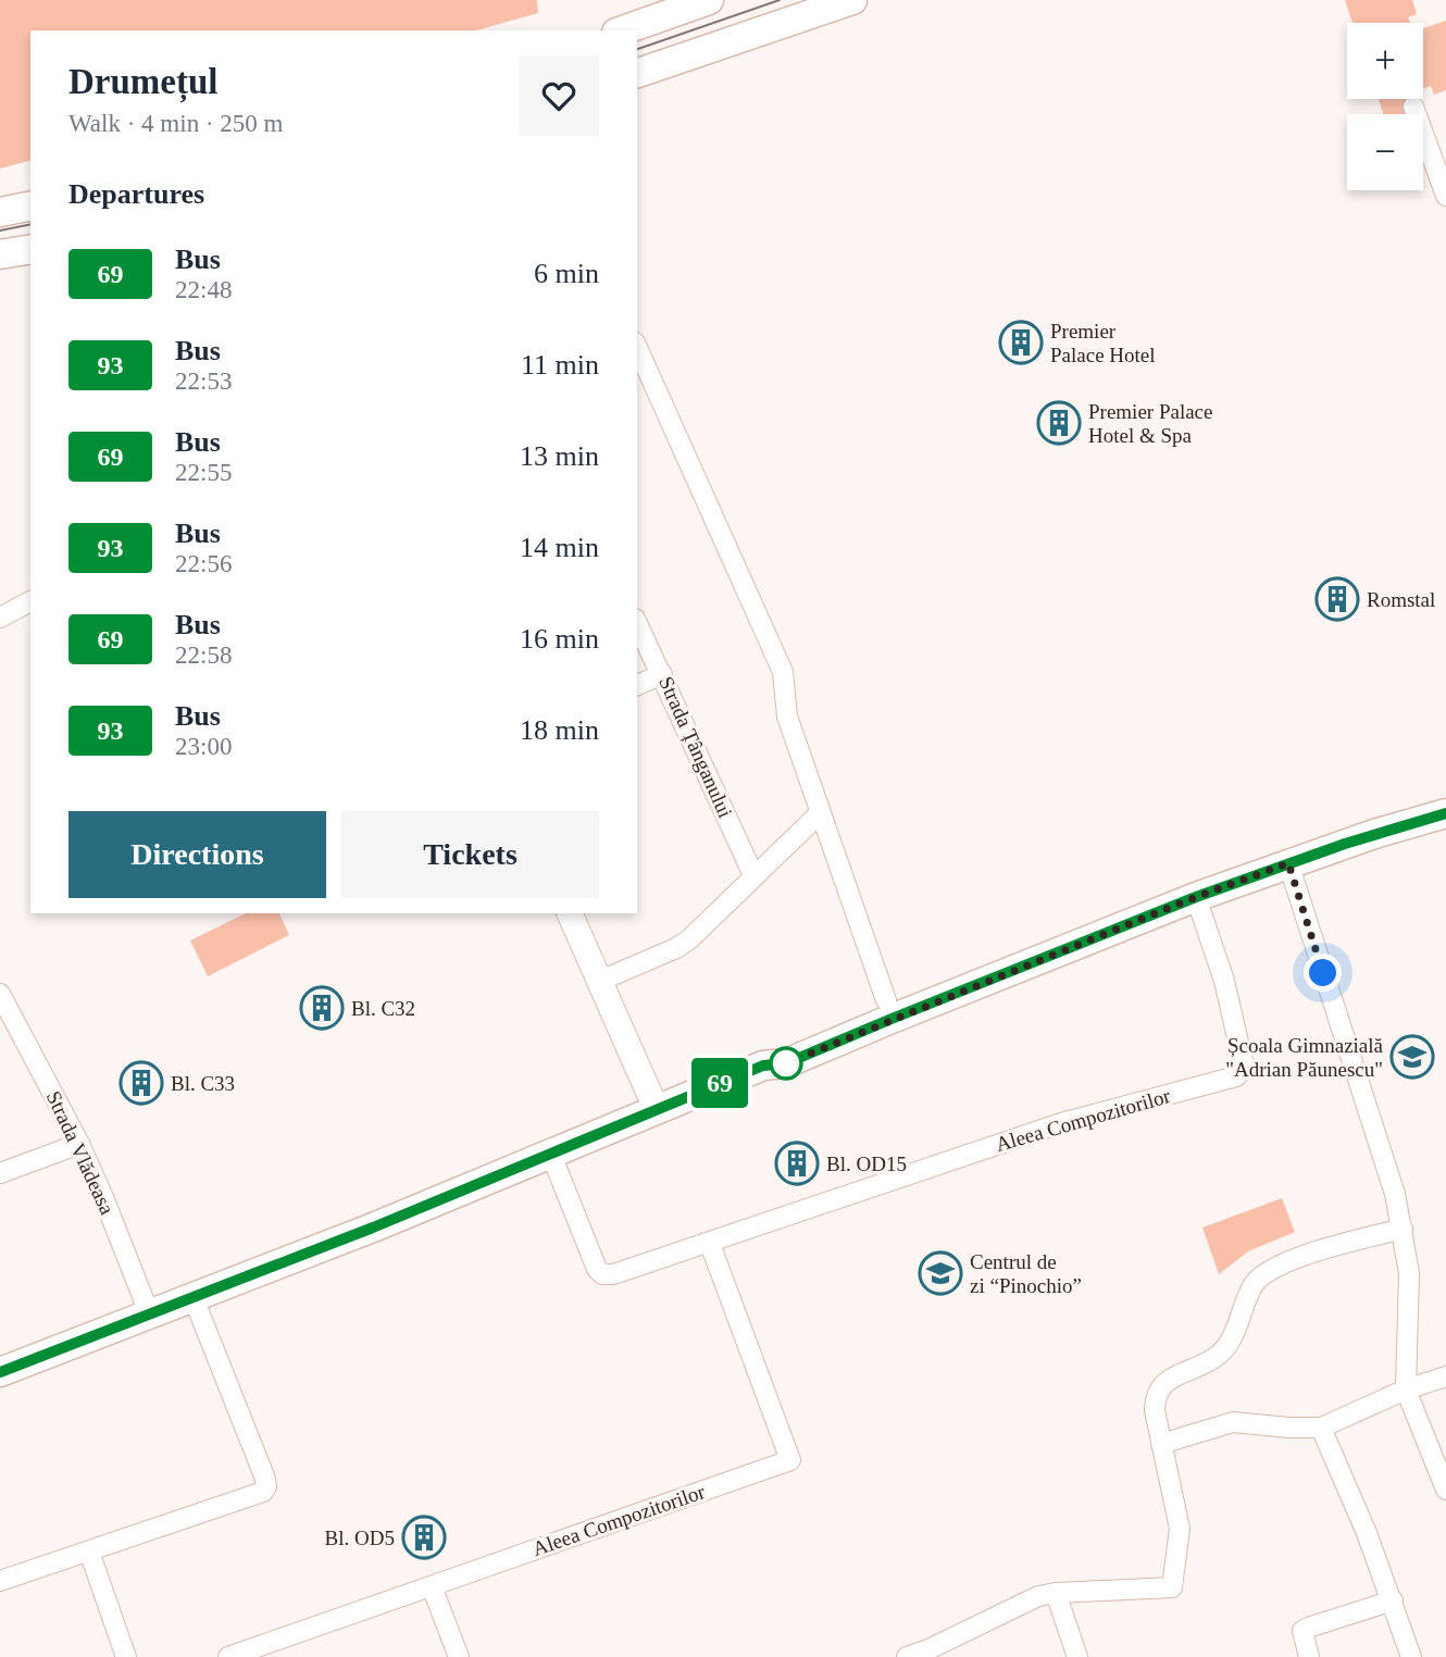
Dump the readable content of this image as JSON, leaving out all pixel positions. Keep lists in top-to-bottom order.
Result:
{
  "streets": {
    "street": ["Strada Țânganului", "Aleea Compozitorilor", "Strada Vlădeasa"]
  },
  "places": {
    "building": [
      "Premier Palace Hotel",
      "Premier Palace Hotel & Spa",
      "Romstal",
      "Bl. C32",
      "Bl. C33",
      "Bl. OD15",
      "Bl. OD5"
    ],
    "school or university": ["Școala Gimnazială \"Adrian Păunescu\"", "Centrul de zi “Pinochio”"]
  },
  "lines": ["bus line 69"],
  "page": {
    "on_map": "69",
    "map_buttons": ["+", "−"],
    "heading": [
      ["Drumețul", "Walk · 4 min · 250 m"],
      "Departures"
    ],
    "list": [
      {
        "mark": "69",
        "name": "Bus",
        "note": "22:48",
        "value": "6 min"
      },
      {
        "mark": "93",
        "name": "Bus",
        "note": "22:53",
        "value": "11 min"
      },
      {
        "mark": "69",
        "name": "Bus",
        "note": "22:55",
        "value": "13 min"
      },
      {
        "mark": "93",
        "name": "Bus",
        "note": "22:56",
        "value": "14 min"
      },
      {
        "mark": "69",
        "name": "Bus",
        "note": "22:58",
        "value": "16 min"
      },
      {
        "mark": "93",
        "name": "Bus",
        "note": "23:00",
        "value": "18 min"
      }
    ],
    "buttons": ["Directions", "Tickets"]
  }
}
